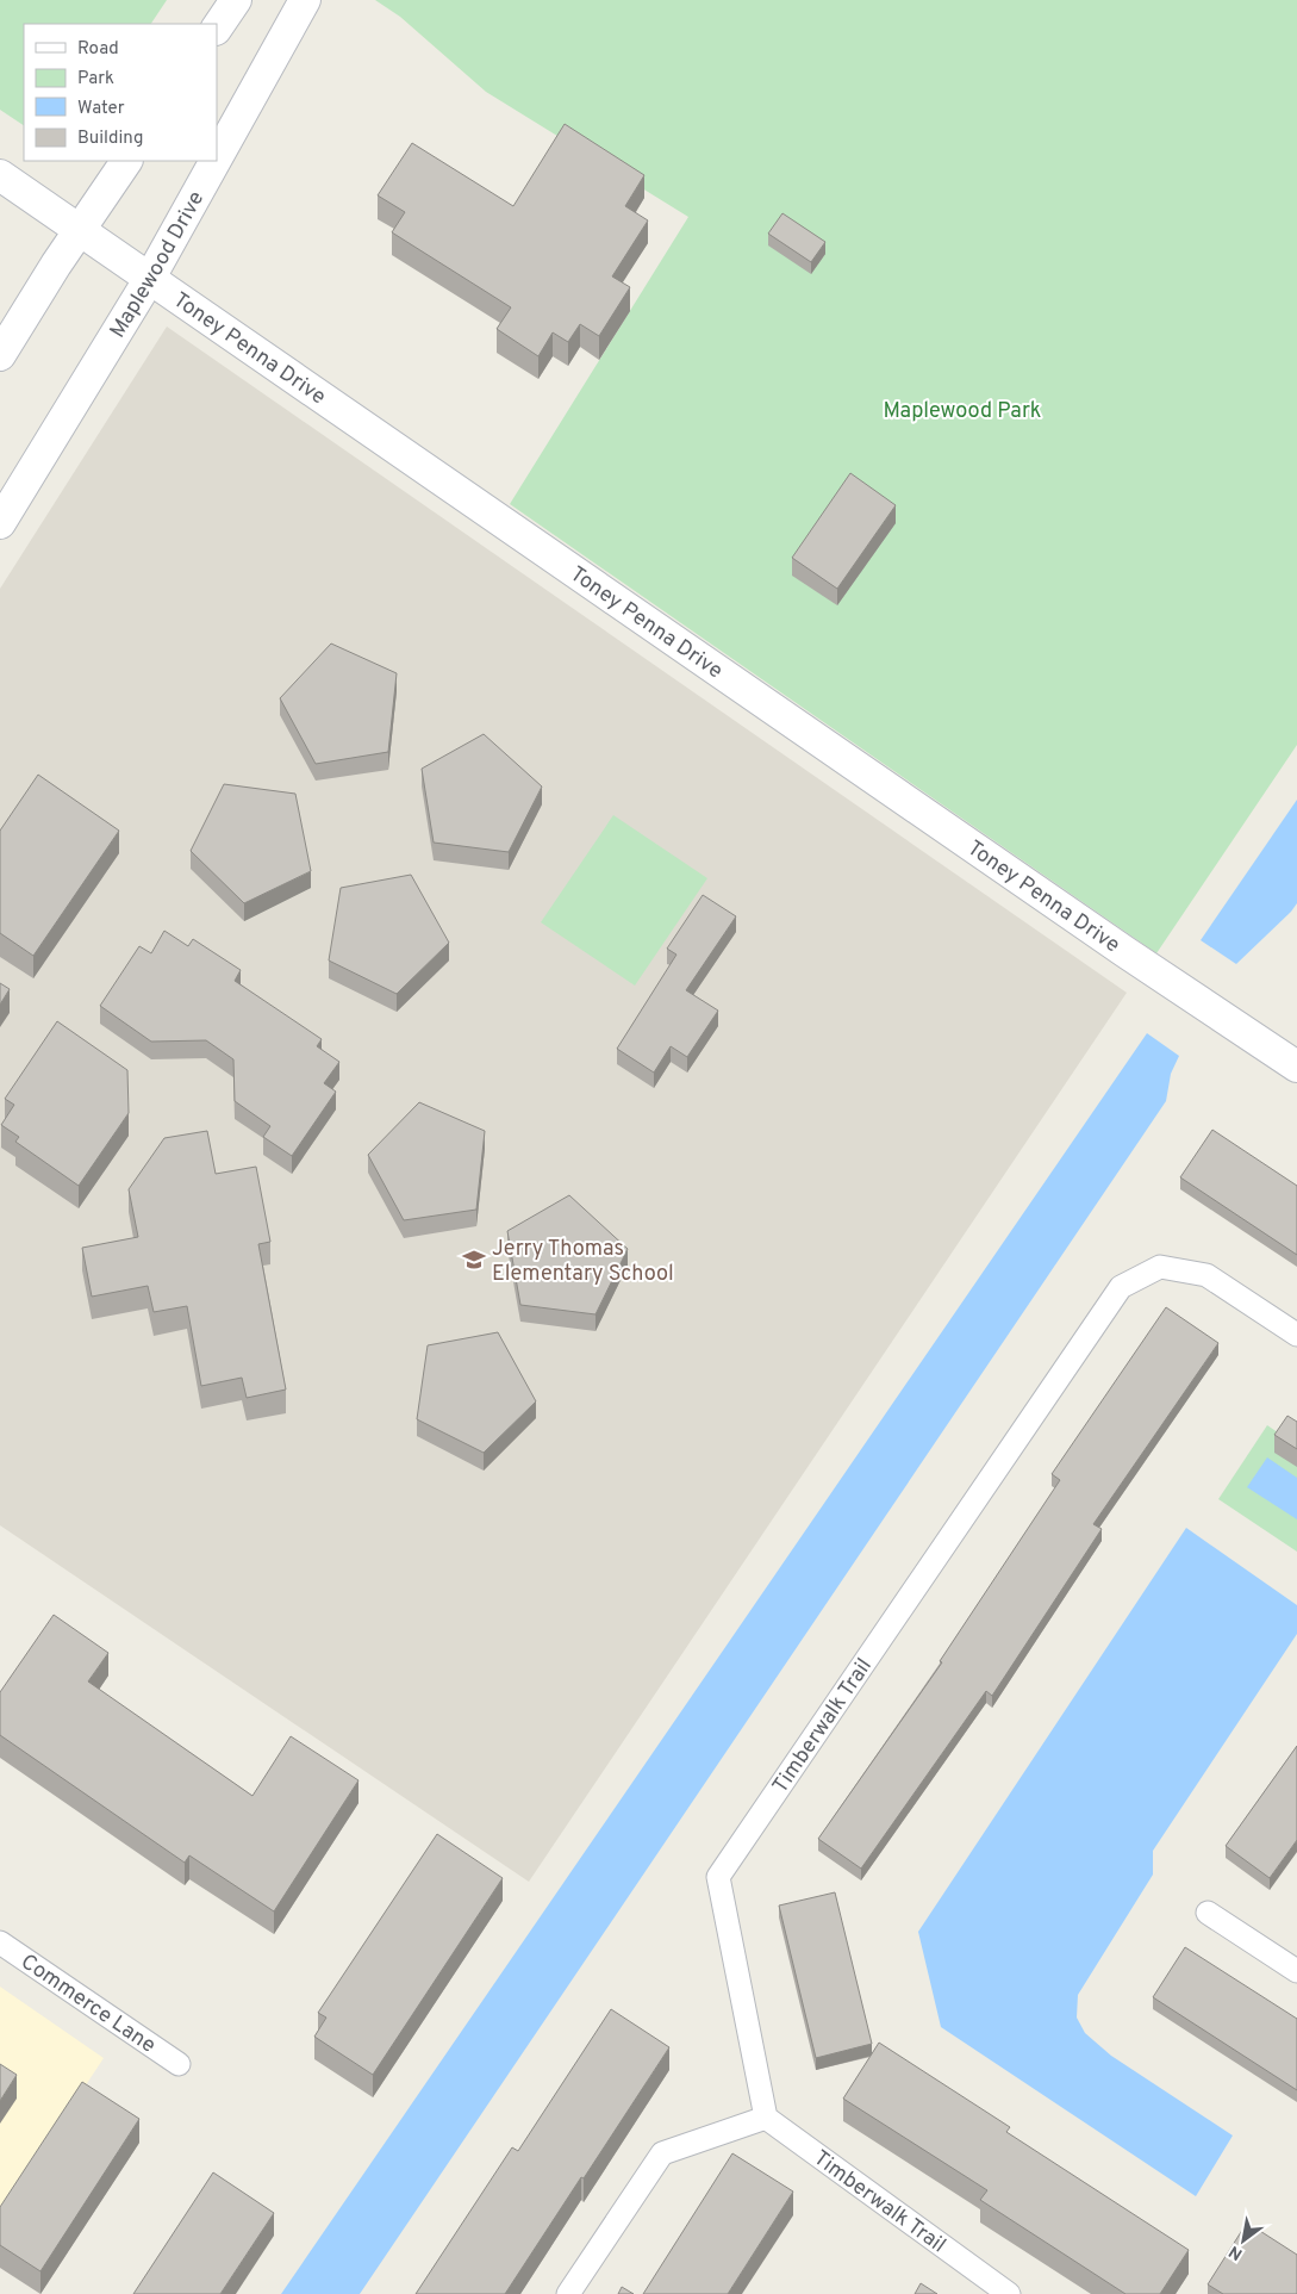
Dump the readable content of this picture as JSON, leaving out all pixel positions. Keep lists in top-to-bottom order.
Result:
{
  "streets": {
    "street": [
      "Maplewood Drive",
      "Toney Penna Drive",
      "Timberwalk Trail",
      "Commerce Lane"
    ]
  },
  "crossings": [
    ["Maplewood Drive", "Toney Penna Drive"]
  ],
  "parks": ["Maplewood Park"],
  "places": {
    "school or university": ["Jerry Thomas Elementary School"]
  },
  "legend": [
    "Road",
    "Park",
    "Water",
    "Building"
  ],
  "north": "bottom left"
}
